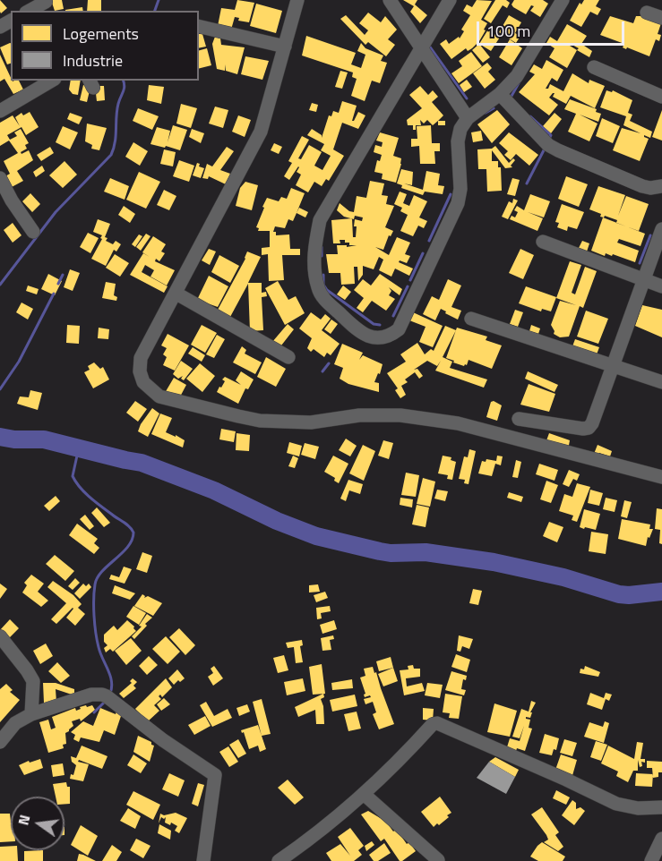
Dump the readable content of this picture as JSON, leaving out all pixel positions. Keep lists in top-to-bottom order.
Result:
{
  "legend": ["Logements", "Industrie"],
  "scale_bar": "100 m",
  "north": "left"
}
